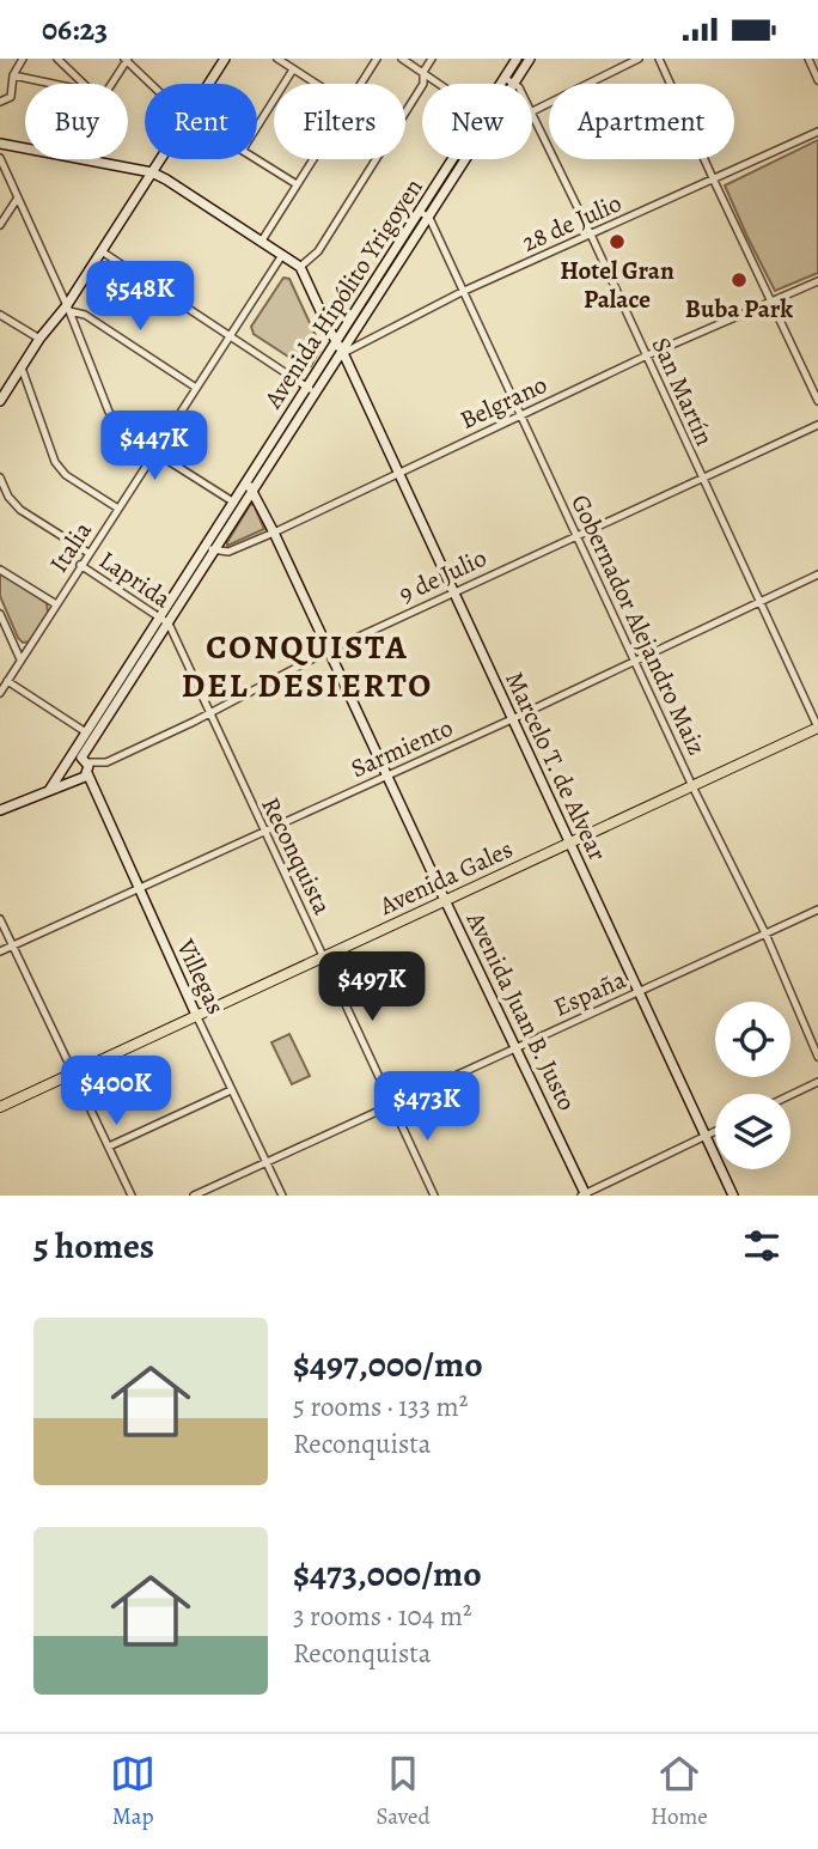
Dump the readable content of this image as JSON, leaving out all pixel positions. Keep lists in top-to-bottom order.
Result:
{
  "streets": {
    "main road": [
      "Avenida Hipólito Yrigoyen",
      "Marcelo T. de Alvear",
      "Avenida Gales",
      "Villegas",
      "Avenida Juan B. Justo"
    ],
    "street": [
      "28 de Julio",
      "San Martín",
      "Belgrano",
      "Italia",
      "9 de Julio",
      "Laprida",
      "Gobernador Alejandro Maiz",
      "Sarmiento",
      "Reconquista",
      "España"
    ]
  },
  "crossings": [
    ["28 de Julio", "Avenida Hipólito Yrigoyen"],
    ["28 de Julio", "San Martín"],
    ["28 de Julio", "Gobernador Alejandro Maiz"],
    ["28 de Julio", "Marcelo T. de Alvear"],
    ["Avenida Hipólito Yrigoyen", "San Martín"],
    ["Avenida Hipólito Yrigoyen", "Belgrano"],
    ["Avenida Hipólito Yrigoyen", "9 de Julio"],
    ["Avenida Hipólito Yrigoyen", "Laprida"],
    ["Avenida Hipólito Yrigoyen", "Gobernador Alejandro Maiz"],
    ["Avenida Hipólito Yrigoyen", "Marcelo T. de Alvear"],
    ["Avenida Hipólito Yrigoyen", "Reconquista"],
    ["Avenida Hipólito Yrigoyen", "Avenida Juan B. Justo"],
    ["San Martín", "Belgrano"],
    ["San Martín", "9 de Julio"],
    ["San Martín", "Sarmiento"],
    ["San Martín", "Avenida Gales"],
    ["Belgrano", "Gobernador Alejandro Maiz"],
    ["Belgrano", "Marcelo T. de Alvear"],
    ["Belgrano", "Avenida Juan B. Justo"],
    ["Italia", "Laprida"],
    ["9 de Julio", "Gobernador Alejandro Maiz"],
    ["9 de Julio", "Marcelo T. de Alvear"],
    ["9 de Julio", "Reconquista"],
    ["9 de Julio", "Avenida Juan B. Justo"],
    ["Laprida", "Reconquista"],
    ["Gobernador Alejandro Maiz", "Sarmiento"],
    ["Gobernador Alejandro Maiz", "Avenida Gales"],
    ["Gobernador Alejandro Maiz", "España"],
    ["Sarmiento", "Marcelo T. de Alvear"],
    ["Sarmiento", "Reconquista"],
    ["Sarmiento", "Villegas"],
    ["Sarmiento", "Avenida Juan B. Justo"],
    ["Marcelo T. de Alvear", "Avenida Gales"],
    ["Marcelo T. de Alvear", "España"],
    ["Reconquista", "Avenida Gales"],
    ["Reconquista", "España"],
    ["Avenida Gales", "Villegas"],
    ["Avenida Gales", "Avenida Juan B. Justo"],
    ["Villegas", "España"],
    ["España", "Avenida Juan B. Justo"]
  ],
  "districts": ["CONQUISTA DEL DESIERTO"],
  "places": ["Hotel Gran Palace", "Buba Park"],
  "page": {
    "status": "06:23",
    "chip": [
      "Buy",
      "Rent",
      "Filters",
      "New",
      "Apartment"
    ],
    "price": [
      "$548K",
      "$447K",
      "$497K",
      "$400K",
      "$473K"
    ],
    "heading": "5 homes",
    "list": [
      {
        "name": "$497,000/mo",
        "note": "5 rooms · 133 m² · Reconquista"
      },
      {
        "name": "$473,000/mo",
        "note": "3 rooms · 104 m² · Reconquista"
      }
    ],
    "tabs": ["Map", "Saved", "Home"]
  }
}
